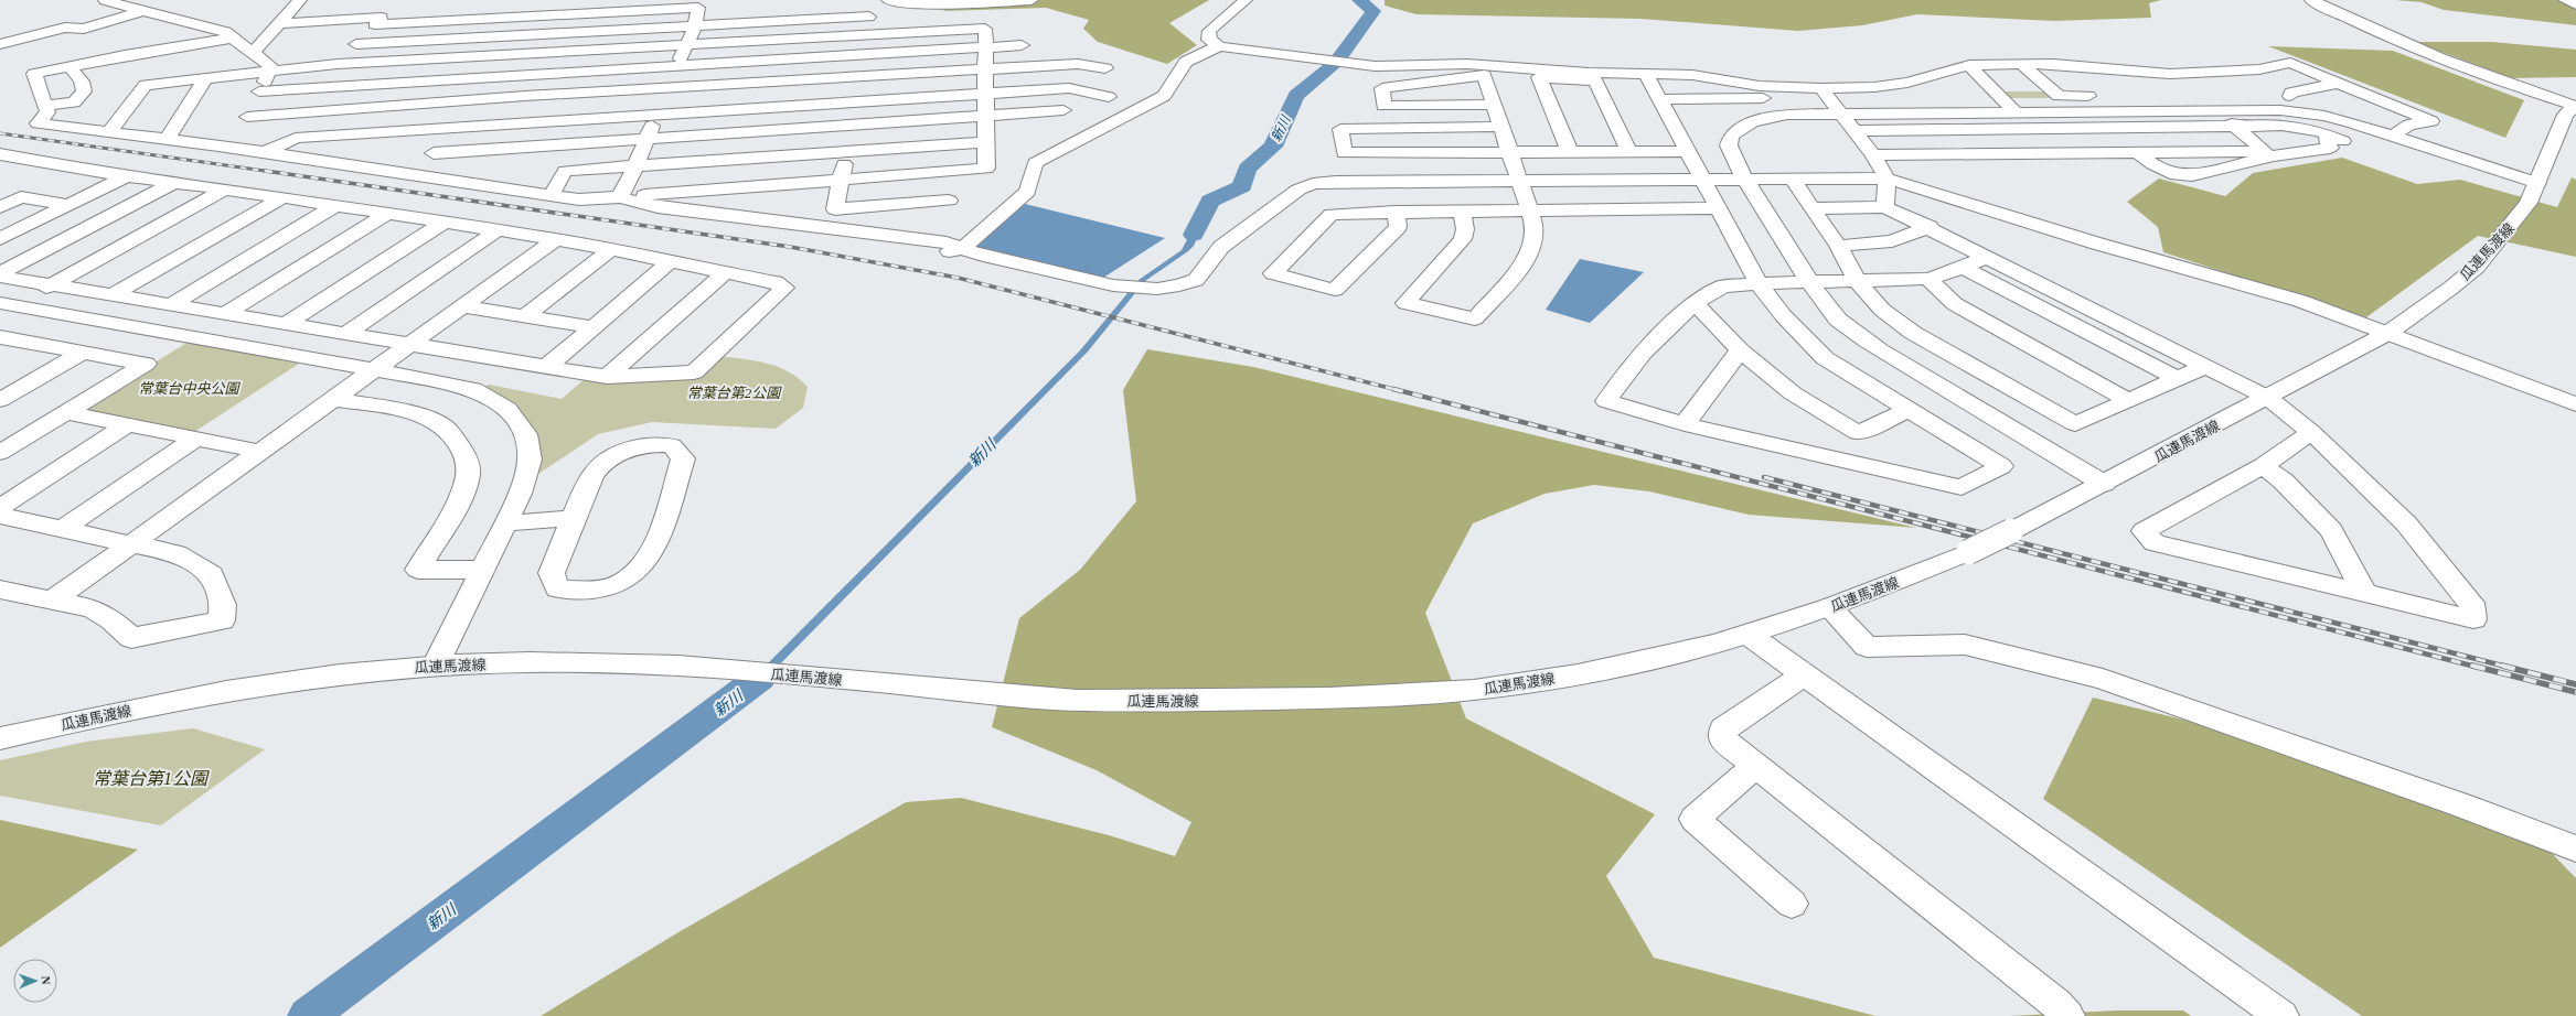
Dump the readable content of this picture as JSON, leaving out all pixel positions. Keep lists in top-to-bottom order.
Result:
{
  "streets": {
    "street": ["瓜連馬渡線"]
  },
  "water": ["新川"],
  "parks": ["常葉台中央公園", "常葉台第2公園", "常葉台第1公園"],
  "north": "right"
}
